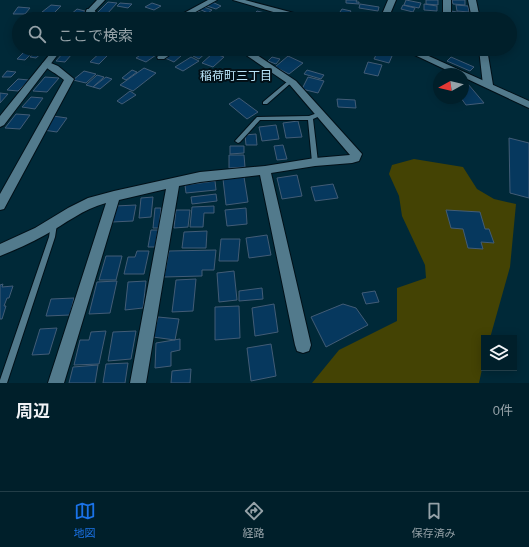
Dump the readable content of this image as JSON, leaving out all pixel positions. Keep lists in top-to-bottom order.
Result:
{
  "districts": ["稲荷町三丁目"],
  "north": "left",
  "page": {
    "search": "ここで検索",
    "heading": ["周辺", "0件"],
    "nav": ["地図", "経路", "保存済み"]
  }
}
